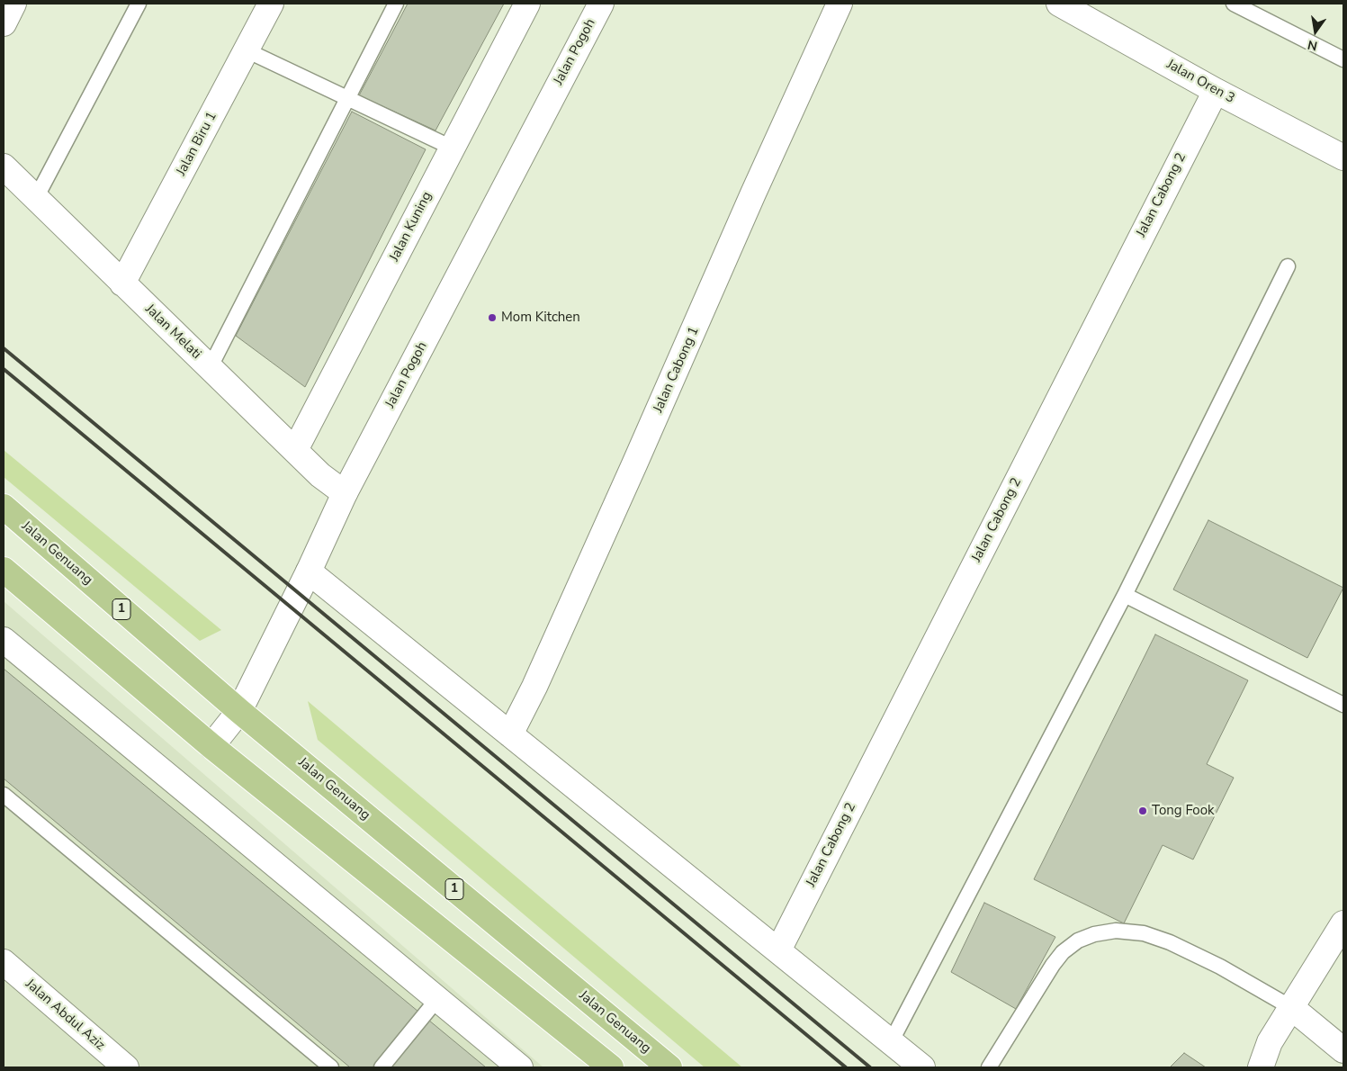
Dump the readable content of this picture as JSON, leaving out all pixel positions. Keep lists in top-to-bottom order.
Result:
{
  "streets": {
    "highway": ["Jalan Genuang", "1"],
    "street": [
      "Jalan Pogoh",
      "Jalan Oren 3",
      "Jalan Biru 1",
      "Jalan Cabong 2",
      "Jalan Kuning",
      "Jalan Melati",
      "Jalan Cabong 1",
      "Jalan Abdul Aziz"
    ]
  },
  "crossings": [
    ["Jalan Pogoh", "Jalan Melati"],
    ["Jalan Pogoh", "Jalan Genuang"],
    ["Jalan Oren 3", "Jalan Cabong 2"],
    ["Jalan Biru 1", "Jalan Melati"],
    ["Jalan Kuning", "Jalan Melati"]
  ],
  "places": ["Mom Kitchen", "Tong Fook"],
  "north": "bottom"
}
